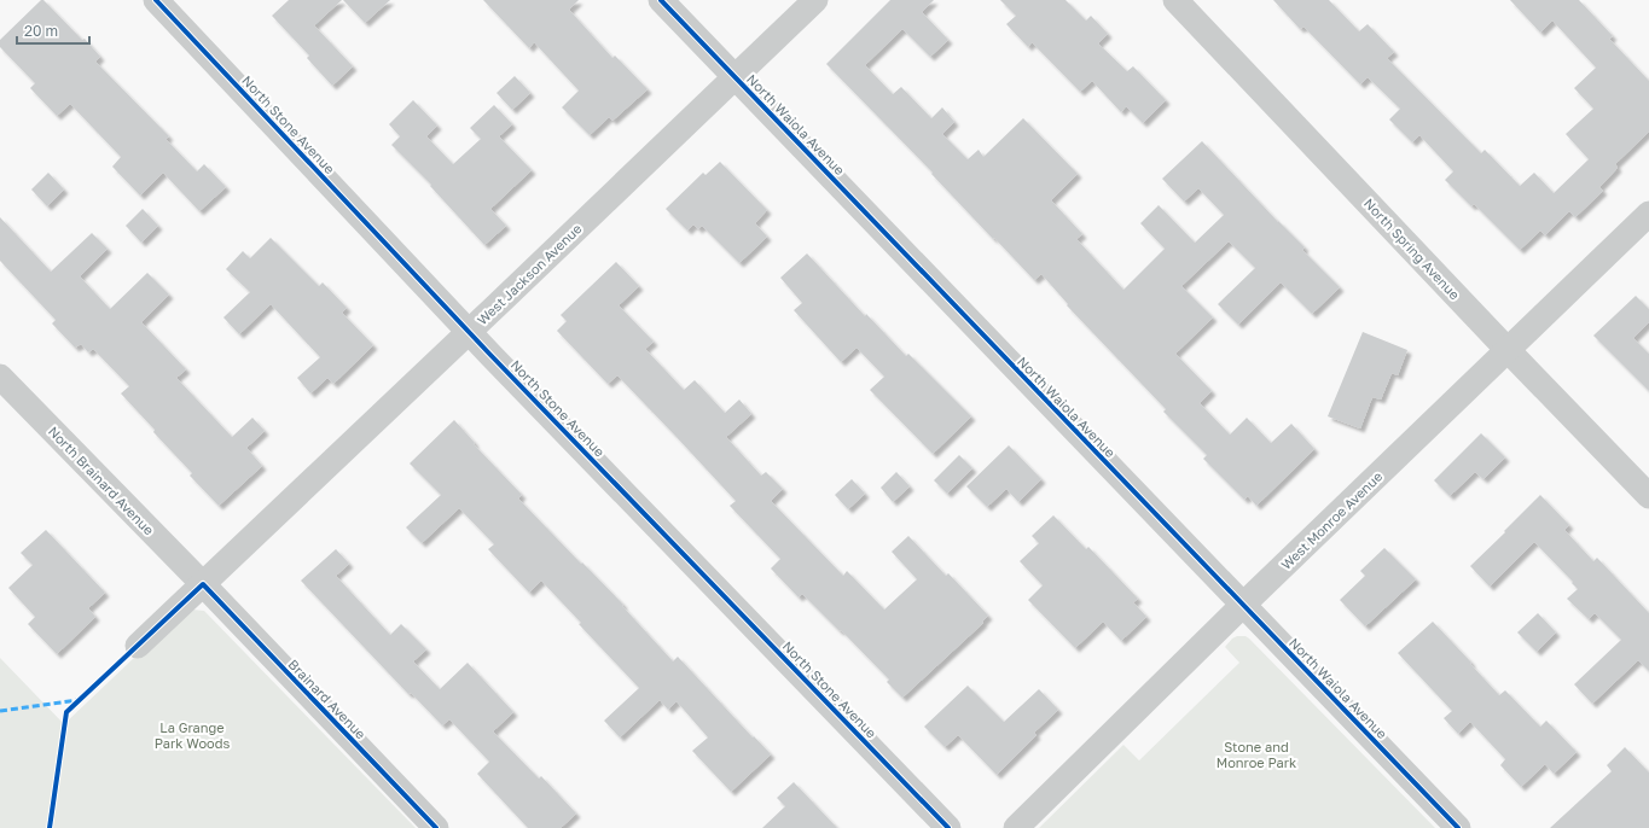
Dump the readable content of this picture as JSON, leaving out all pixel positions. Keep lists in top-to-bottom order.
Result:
{
  "streets": {
    "street": [
      "North Stone Avenue",
      "North Waiola Avenue",
      "North Spring Avenue",
      "West Jackson Avenue",
      "North Brainard Avenue",
      "West Monroe Avenue",
      "Brainard Avenue"
    ]
  },
  "crossings": [
    ["North Stone Avenue", "West Jackson Avenue"],
    ["North Waiola Avenue", "West Jackson Avenue"],
    ["North Waiola Avenue", "West Monroe Avenue"],
    ["North Spring Avenue", "West Monroe Avenue"],
    ["West Jackson Avenue", "North Brainard Avenue"],
    ["West Jackson Avenue", "Brainard Avenue"],
    ["North Brainard Avenue", "Brainard Avenue"]
  ],
  "parks": ["La Grange Park Woods", "Stone and Monroe Park"],
  "scale_bar": "20 m"
}
